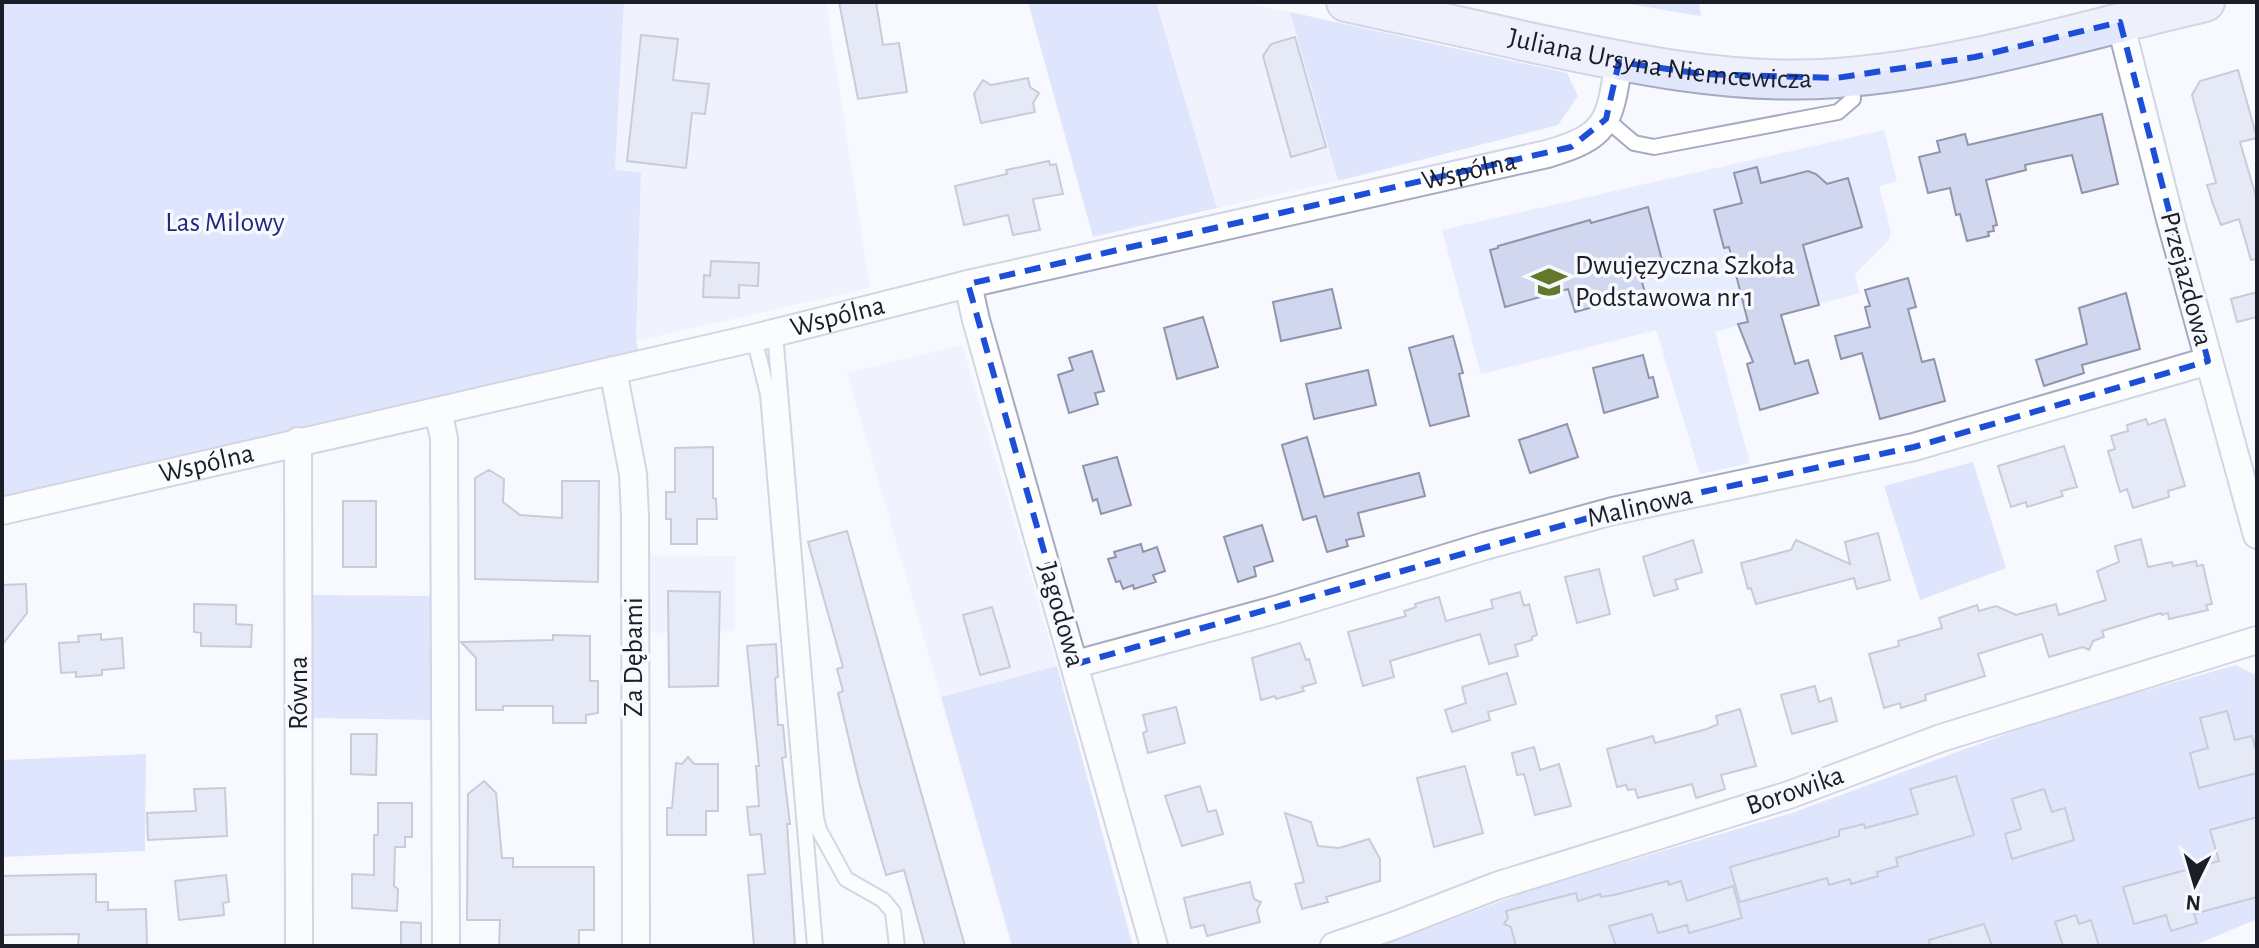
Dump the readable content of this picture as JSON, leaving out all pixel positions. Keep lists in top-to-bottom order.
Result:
{
  "streets": {
    "street": [
      "Juliana Ursyna Niemcewicza",
      "Wspólna",
      "Przejazdowa",
      "Malinowa",
      "Jagodowa",
      "Za Dębami",
      "Równa",
      "Borowika"
    ]
  },
  "crossings": [
    ["Juliana Ursyna Niemcewicza", "Przejazdowa"],
    ["Wspólna", "Jagodowa"],
    ["Wspólna", "Za Dębami"],
    ["Wspólna", "Równa"],
    ["Przejazdowa", "Malinowa"],
    ["Malinowa", "Jagodowa"]
  ],
  "parks": ["Las Milowy"],
  "places": {
    "school or university": ["Dwujęzyczna Szkoła Podstawowa nr 1"]
  },
  "north": "bottom"
}
